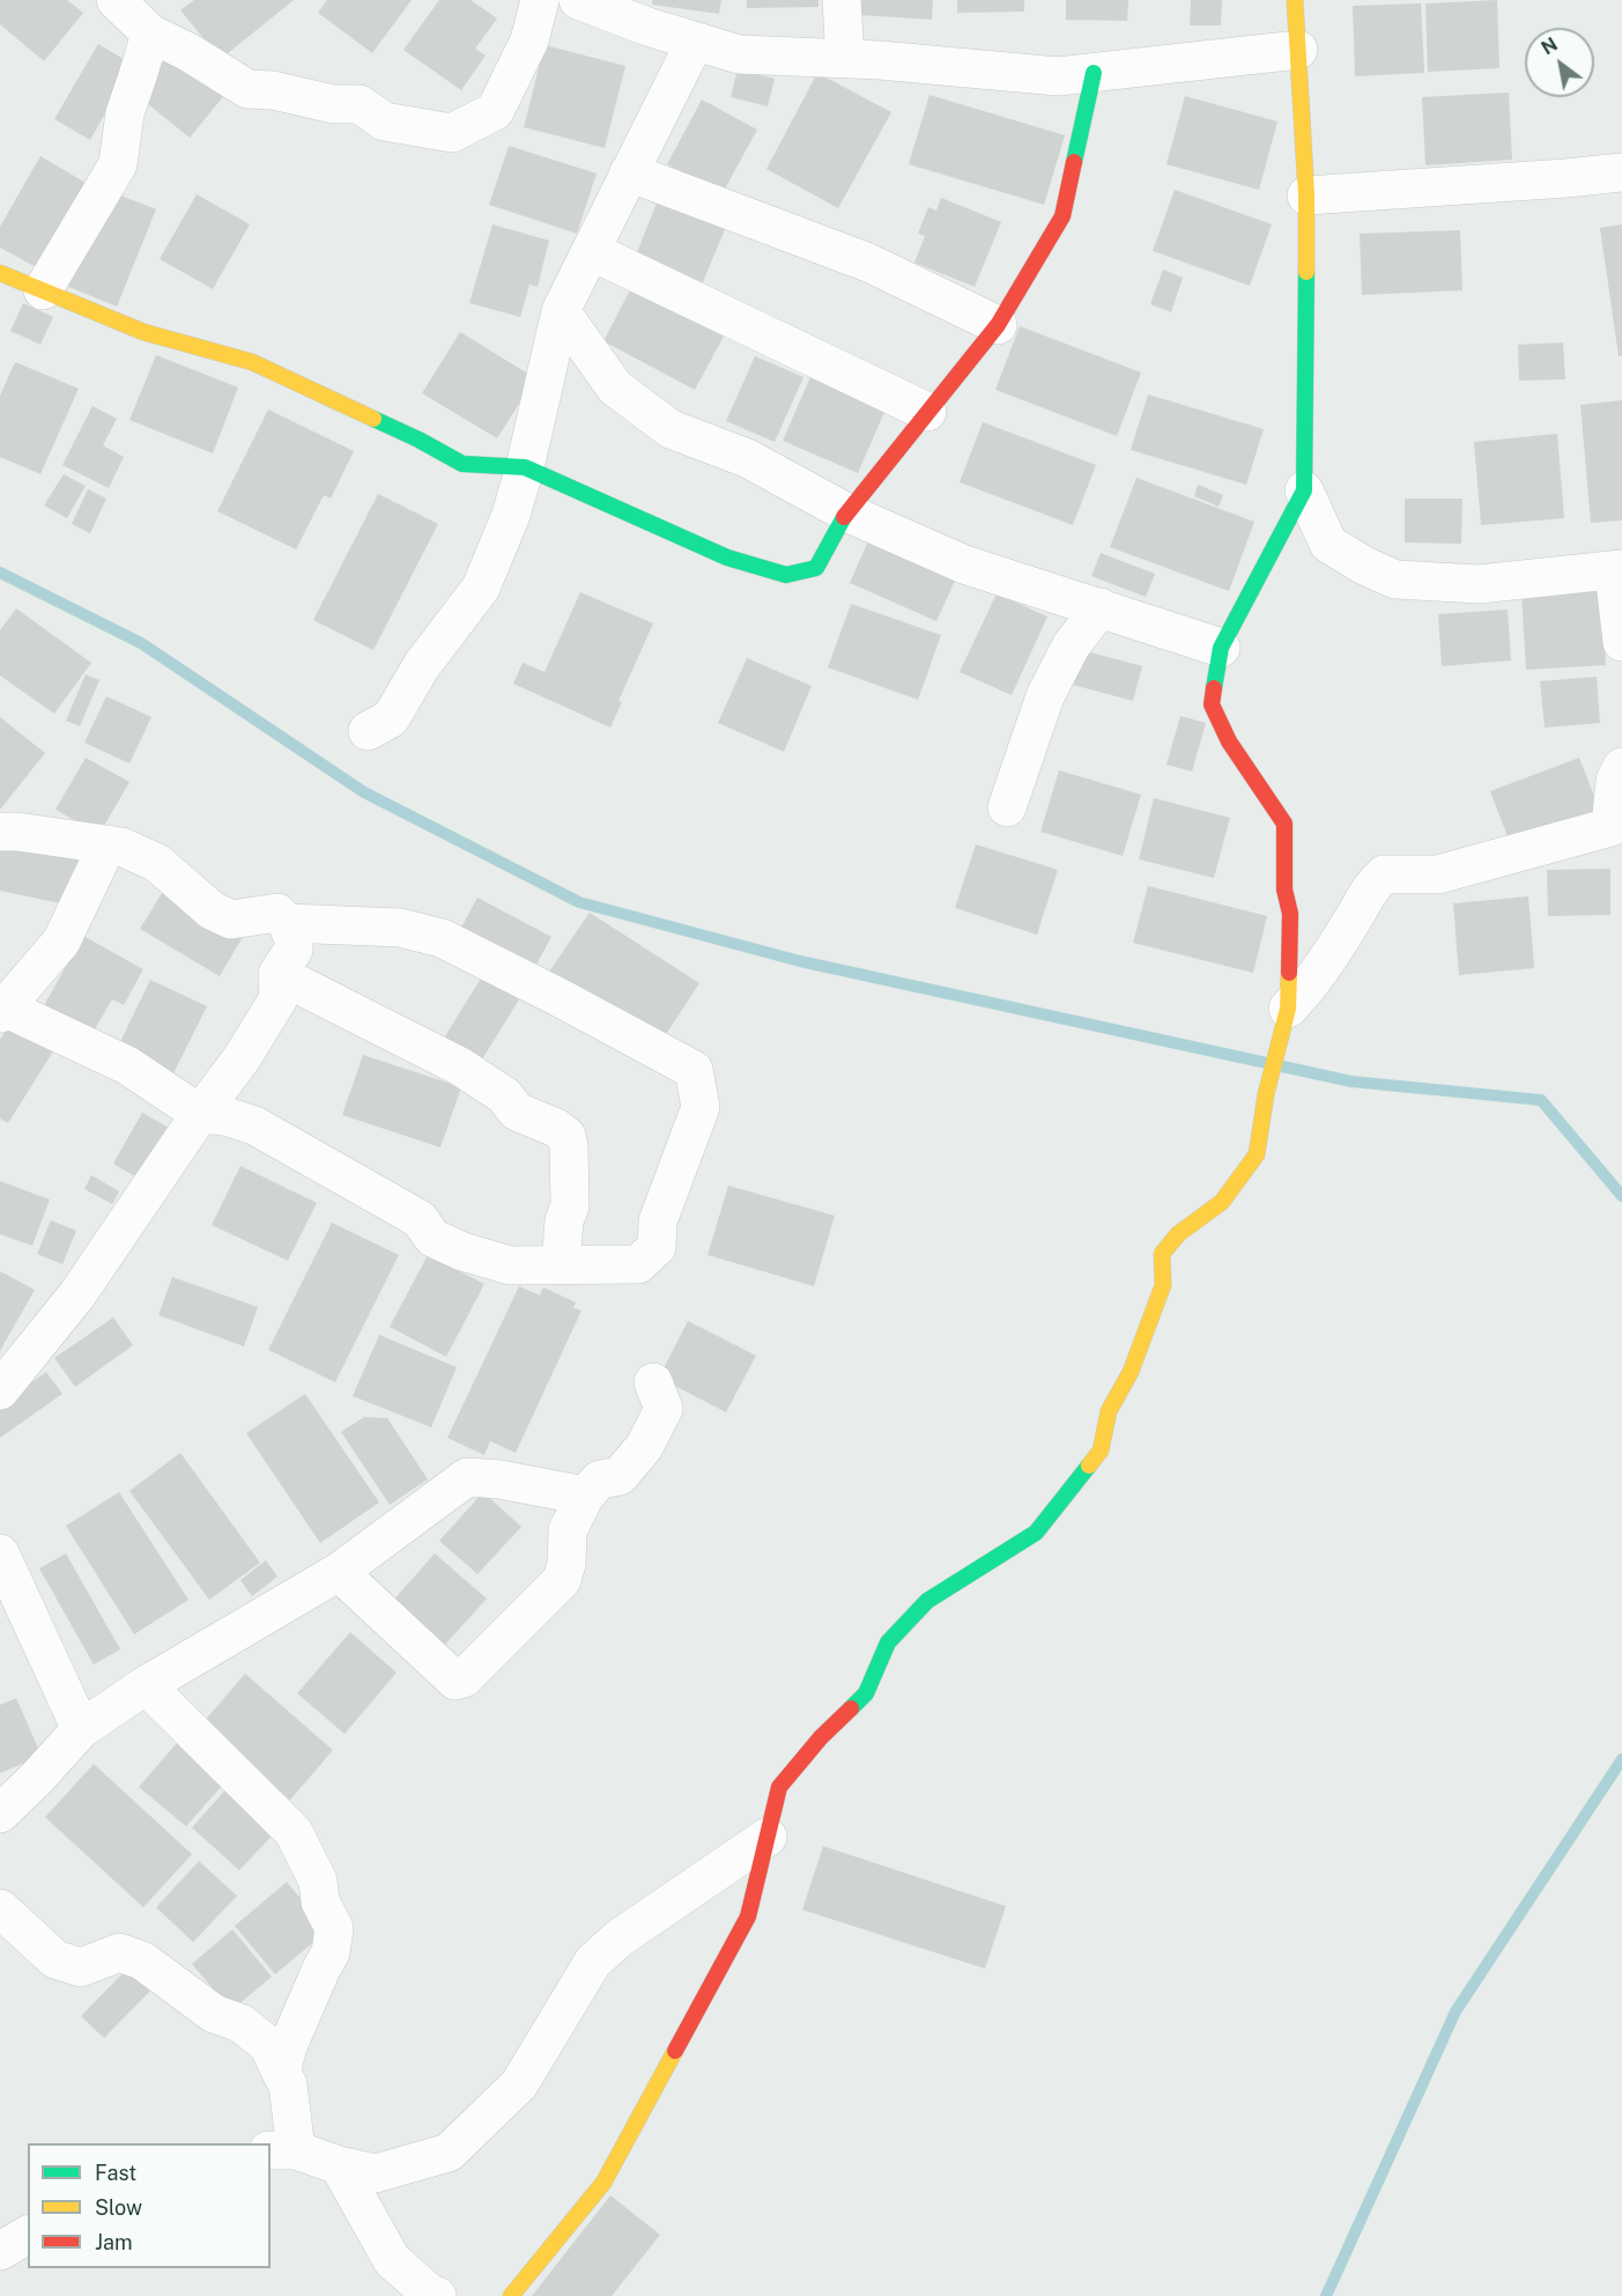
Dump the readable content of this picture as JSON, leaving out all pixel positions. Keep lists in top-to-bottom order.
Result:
{
  "legend": ["Fast", "Slow", "Jam"],
  "north": "top left"
}
